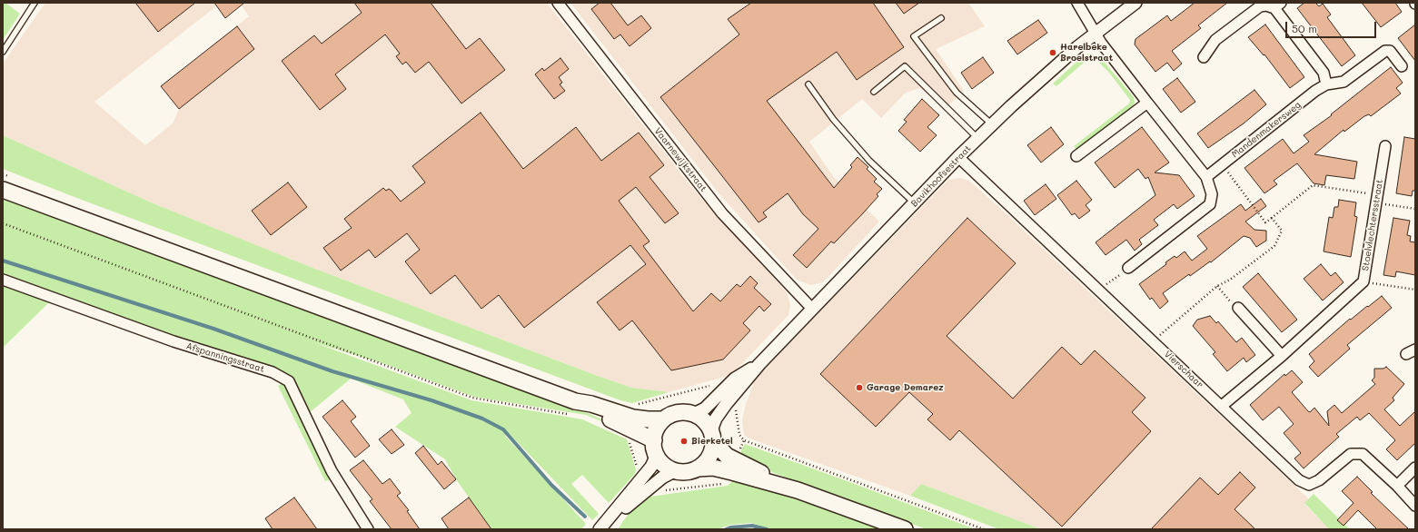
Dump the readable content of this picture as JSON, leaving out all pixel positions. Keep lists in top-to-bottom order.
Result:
{
  "streets": {
    "street": [
      "Mandenmakersweg",
      "Vaarnewijkstraat",
      "Bavikhoofsestraat",
      "Stoelvlechtersstraat",
      "Afspanningsstraat",
      "Vierschaar"
    ]
  },
  "crossings": [
    ["Vaarnewijkstraat", "Bavikhoofsestraat"],
    ["Bavikhoofsestraat", "Vierschaar"],
    ["Stoelvlechtersstraat", "Vierschaar"]
  ],
  "places": ["Harelbeke Broelstraat", "Garage Demarez", "Bierketel"],
  "scale_bar": "50 m"
}
